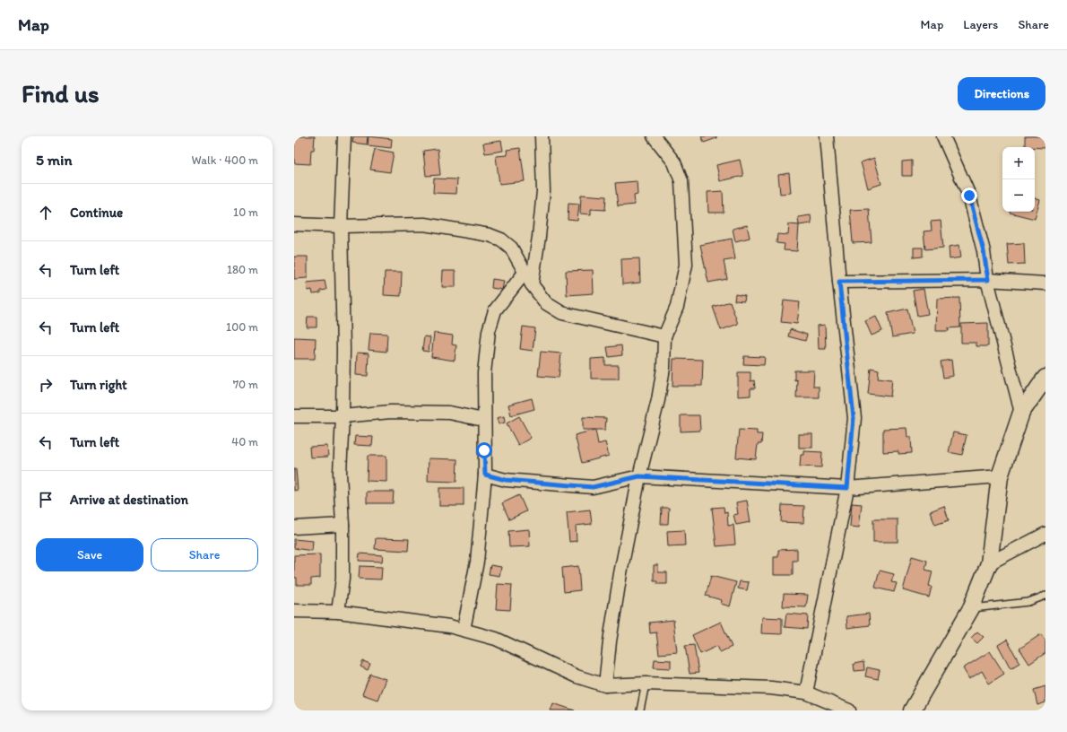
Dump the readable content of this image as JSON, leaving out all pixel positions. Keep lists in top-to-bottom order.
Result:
{
  "page": {
    "header": "Map",
    "nav": ["Map", "Layers", "Share"],
    "buttons": [
      "Directions",
      ["Save", "Share"]
    ],
    "title": "Find us",
    "heading": ["5 min", "Walk · 400 m"],
    "map_buttons": ["+", "−"],
    "list": [
      ["Continue", "10 m"],
      ["Turn left", "180 m"],
      ["Turn left", "100 m"],
      ["Turn right", "70 m"],
      ["Turn left", "40 m"],
      "Arrive at destination"
    ]
  }
}
